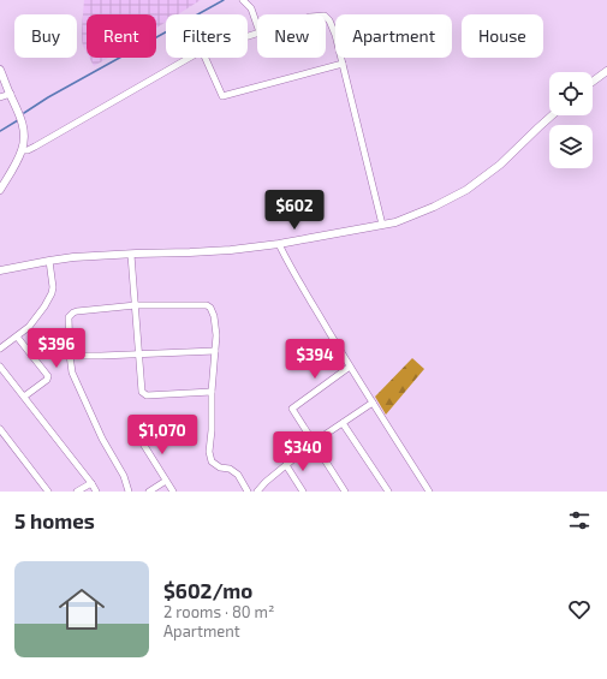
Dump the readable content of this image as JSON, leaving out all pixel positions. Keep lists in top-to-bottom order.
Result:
{
  "page": {
    "chip": [
      "Buy",
      "Rent",
      "Filters",
      "New",
      "Apartment",
      "House"
    ],
    "price": [
      "$602",
      "$396",
      "$394",
      "$1,070",
      "$340"
    ],
    "heading": "5 homes",
    "list": [
      {
        "name": "$602/mo",
        "note": "2 rooms · 80 m² · Apartment"
      }
    ]
  }
}
